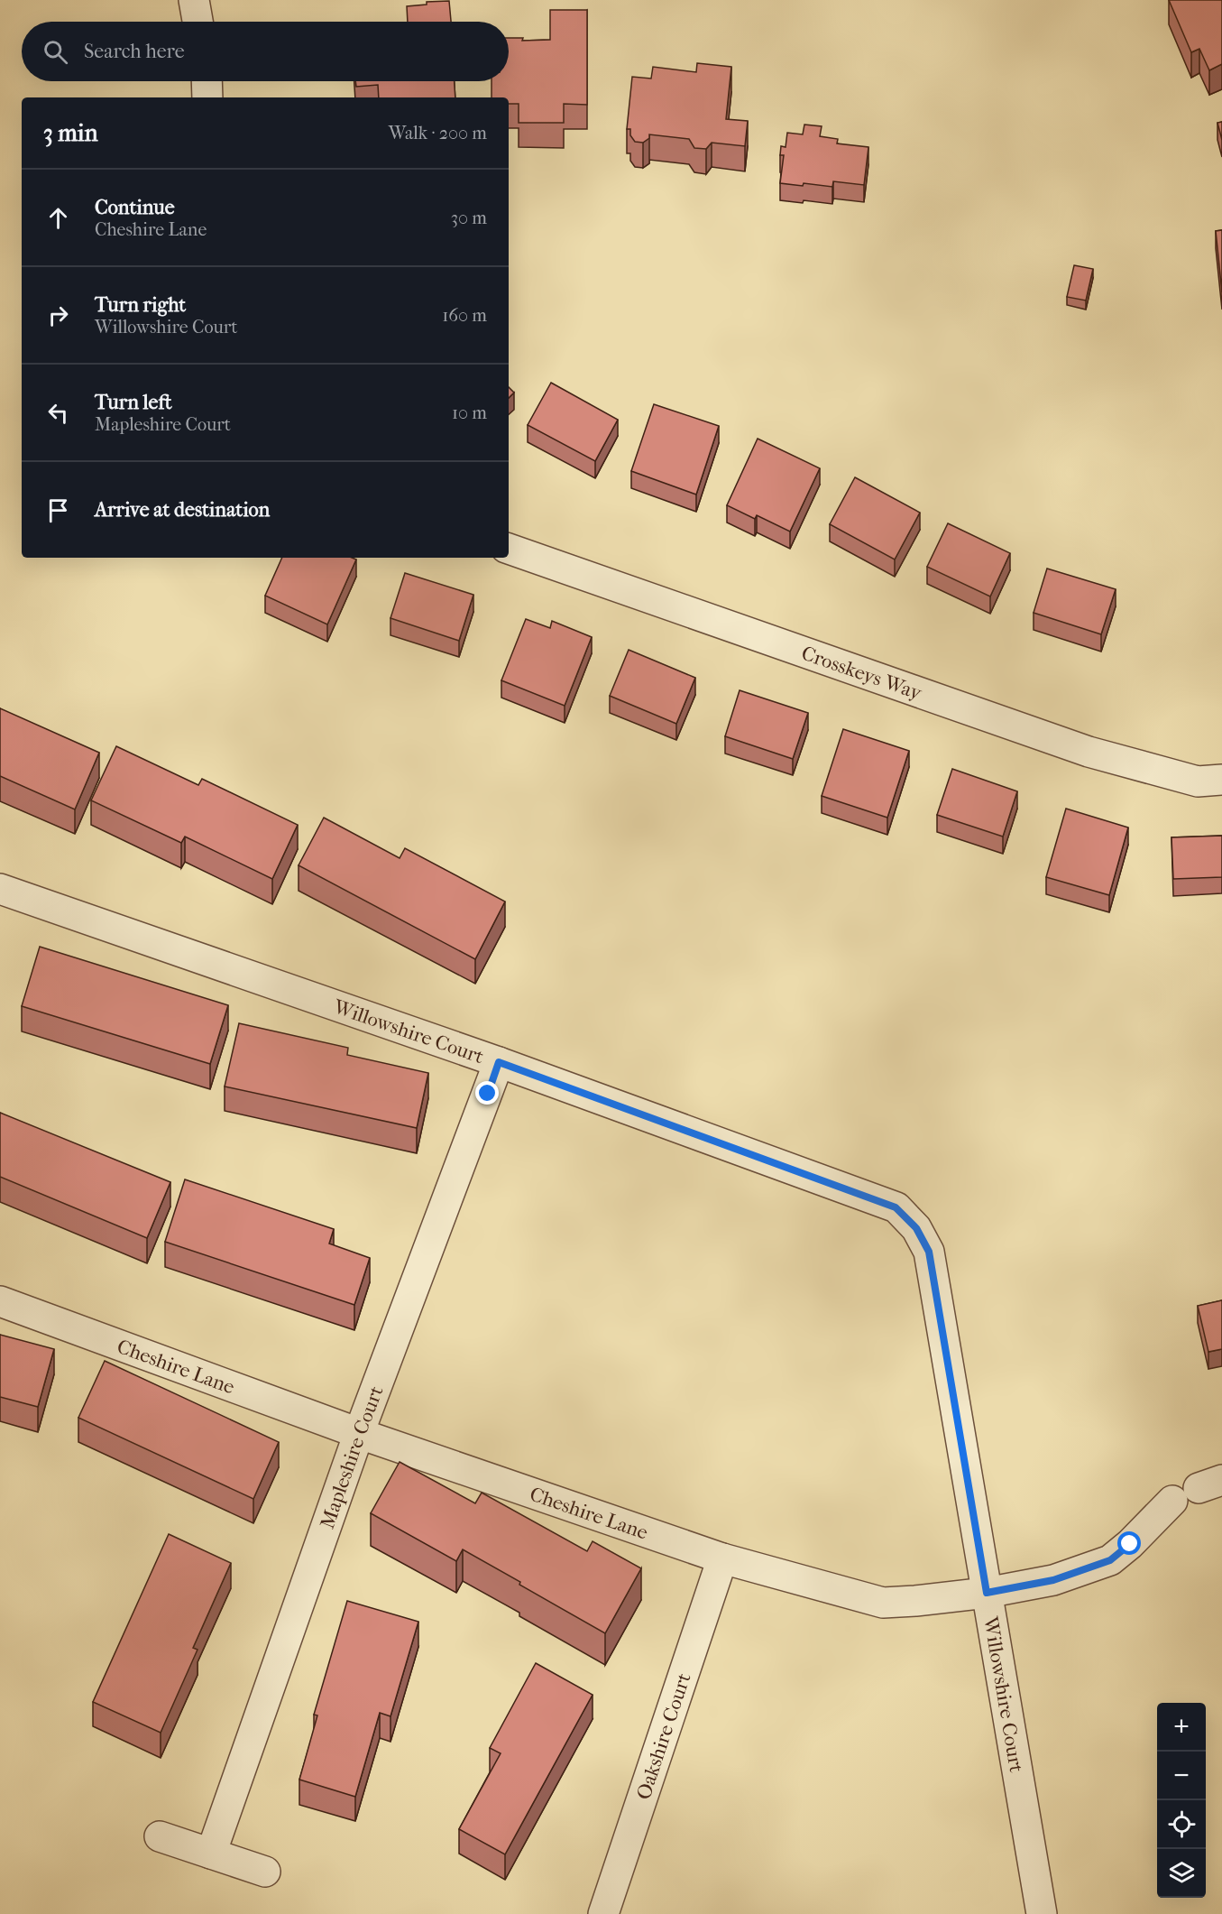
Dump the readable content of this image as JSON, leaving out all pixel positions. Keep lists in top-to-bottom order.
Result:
{
  "streets": {
    "street": [
      "Crosskeys Way",
      "Willowshire Court",
      "Cheshire Lane",
      "Mapleshire Court",
      "Oakshire Court"
    ]
  },
  "crossings": [
    ["Willowshire Court", "Cheshire Lane"],
    ["Willowshire Court", "Mapleshire Court"],
    ["Cheshire Lane", "Mapleshire Court"],
    ["Cheshire Lane", "Oakshire Court"]
  ],
  "page": {
    "search": "Search here",
    "heading": ["3 min", "Walk · 200 m"],
    "list": [
      ["Continue", "Cheshire Lane", "30 m"],
      ["Turn right", "Willowshire Court", "160 m"],
      ["Turn left", "Mapleshire Court", "10 m"],
      "Arrive at destination"
    ],
    "map_buttons": ["+", "−"]
  }
}
